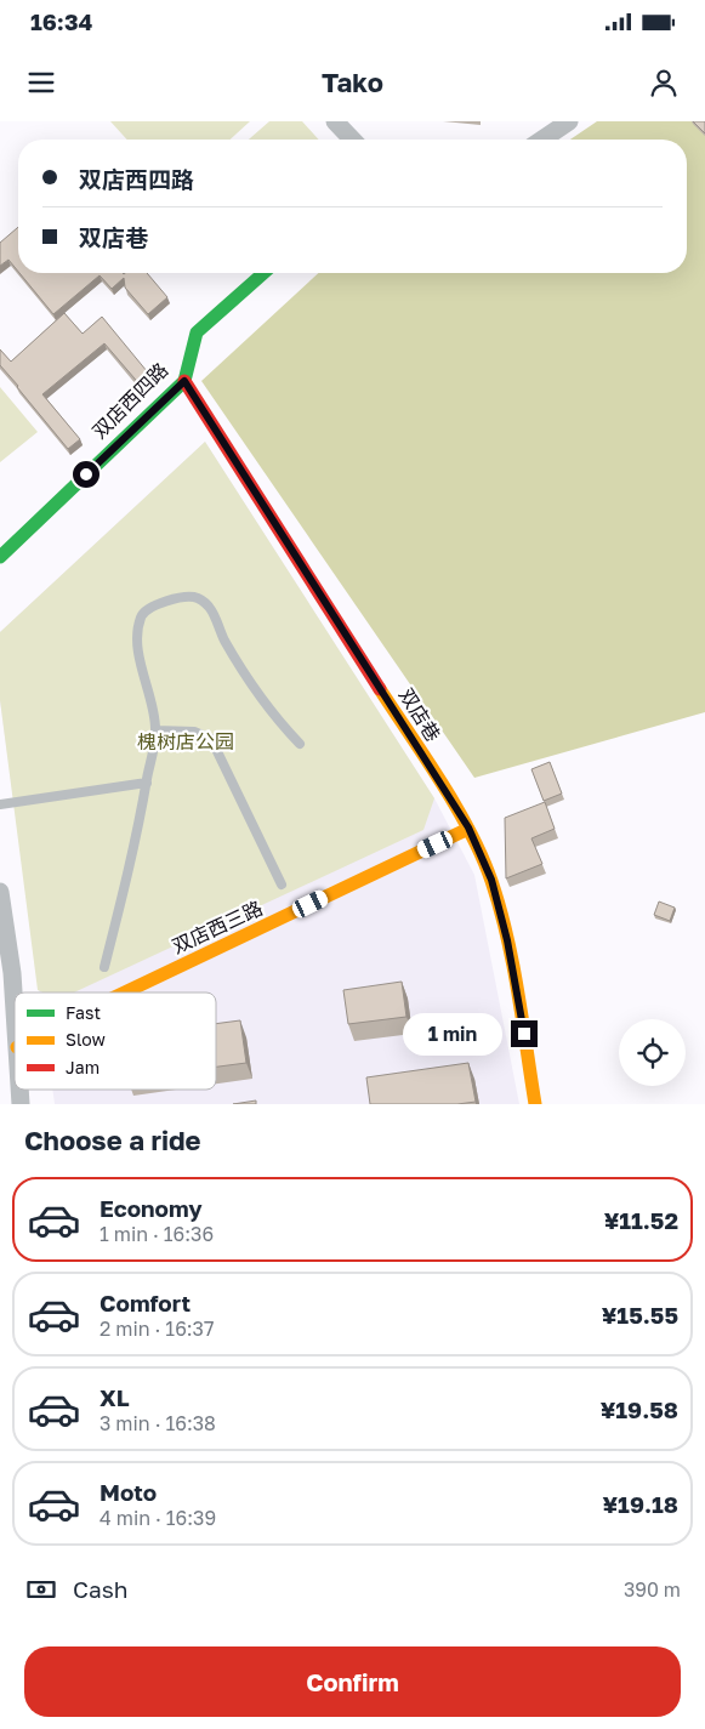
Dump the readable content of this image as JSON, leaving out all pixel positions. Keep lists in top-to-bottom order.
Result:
{
  "streets": {
    "street": ["双店西四路", "双店巷", "双店西三路"]
  },
  "crossings": [
    ["双店西四路", "双店巷"],
    ["双店巷", "双店西三路"]
  ],
  "parks": ["槐树店公园"],
  "legend": ["Fast", "Slow", "Jam"],
  "page": {
    "status": "16:34",
    "header": "Tako",
    "banner": ["双店西四路", "双店巷"],
    "bubble": "1 min",
    "heading": "Choose a ride",
    "list": [
      {
        "name": "Economy",
        "note": "1 min · 16:36",
        "value": "¥11.52"
      },
      {
        "name": "Comfort",
        "note": "2 min · 16:37",
        "value": "¥15.55"
      },
      {
        "name": "XL",
        "note": "3 min · 16:38",
        "value": "¥19.58"
      },
      {
        "name": "Moto",
        "note": "4 min · 16:39",
        "value": "¥19.18"
      }
    ],
    "pay": ["Cash", "390 m"],
    "buttons": "Confirm"
  }
}
